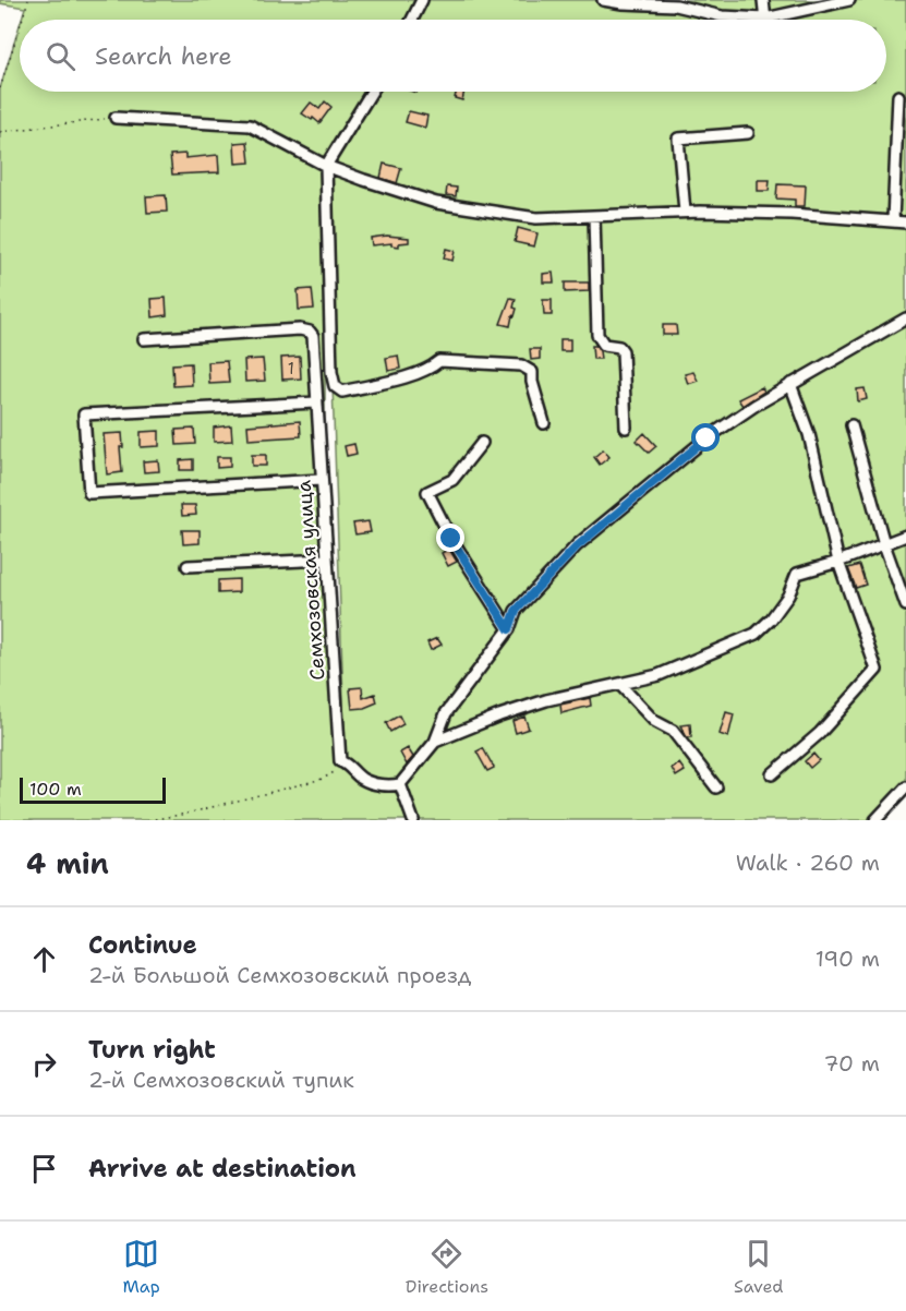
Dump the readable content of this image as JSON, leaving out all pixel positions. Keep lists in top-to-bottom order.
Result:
{
  "streets": {
    "street": ["Семхозовская улица"]
  },
  "house_numbers": ["1"],
  "scale_bar": "100 m",
  "page": {
    "search": "Search here",
    "scale": "100 m",
    "heading": ["4 min", "Walk · 260 m"],
    "list": [
      ["Continue", "2-й Большой Семхозовский проезд", "190 m"],
      ["Turn right", "2-й Семхозовский тупик", "70 m"],
      "Arrive at destination"
    ],
    "nav": ["Map", "Directions", "Saved"]
  }
}
